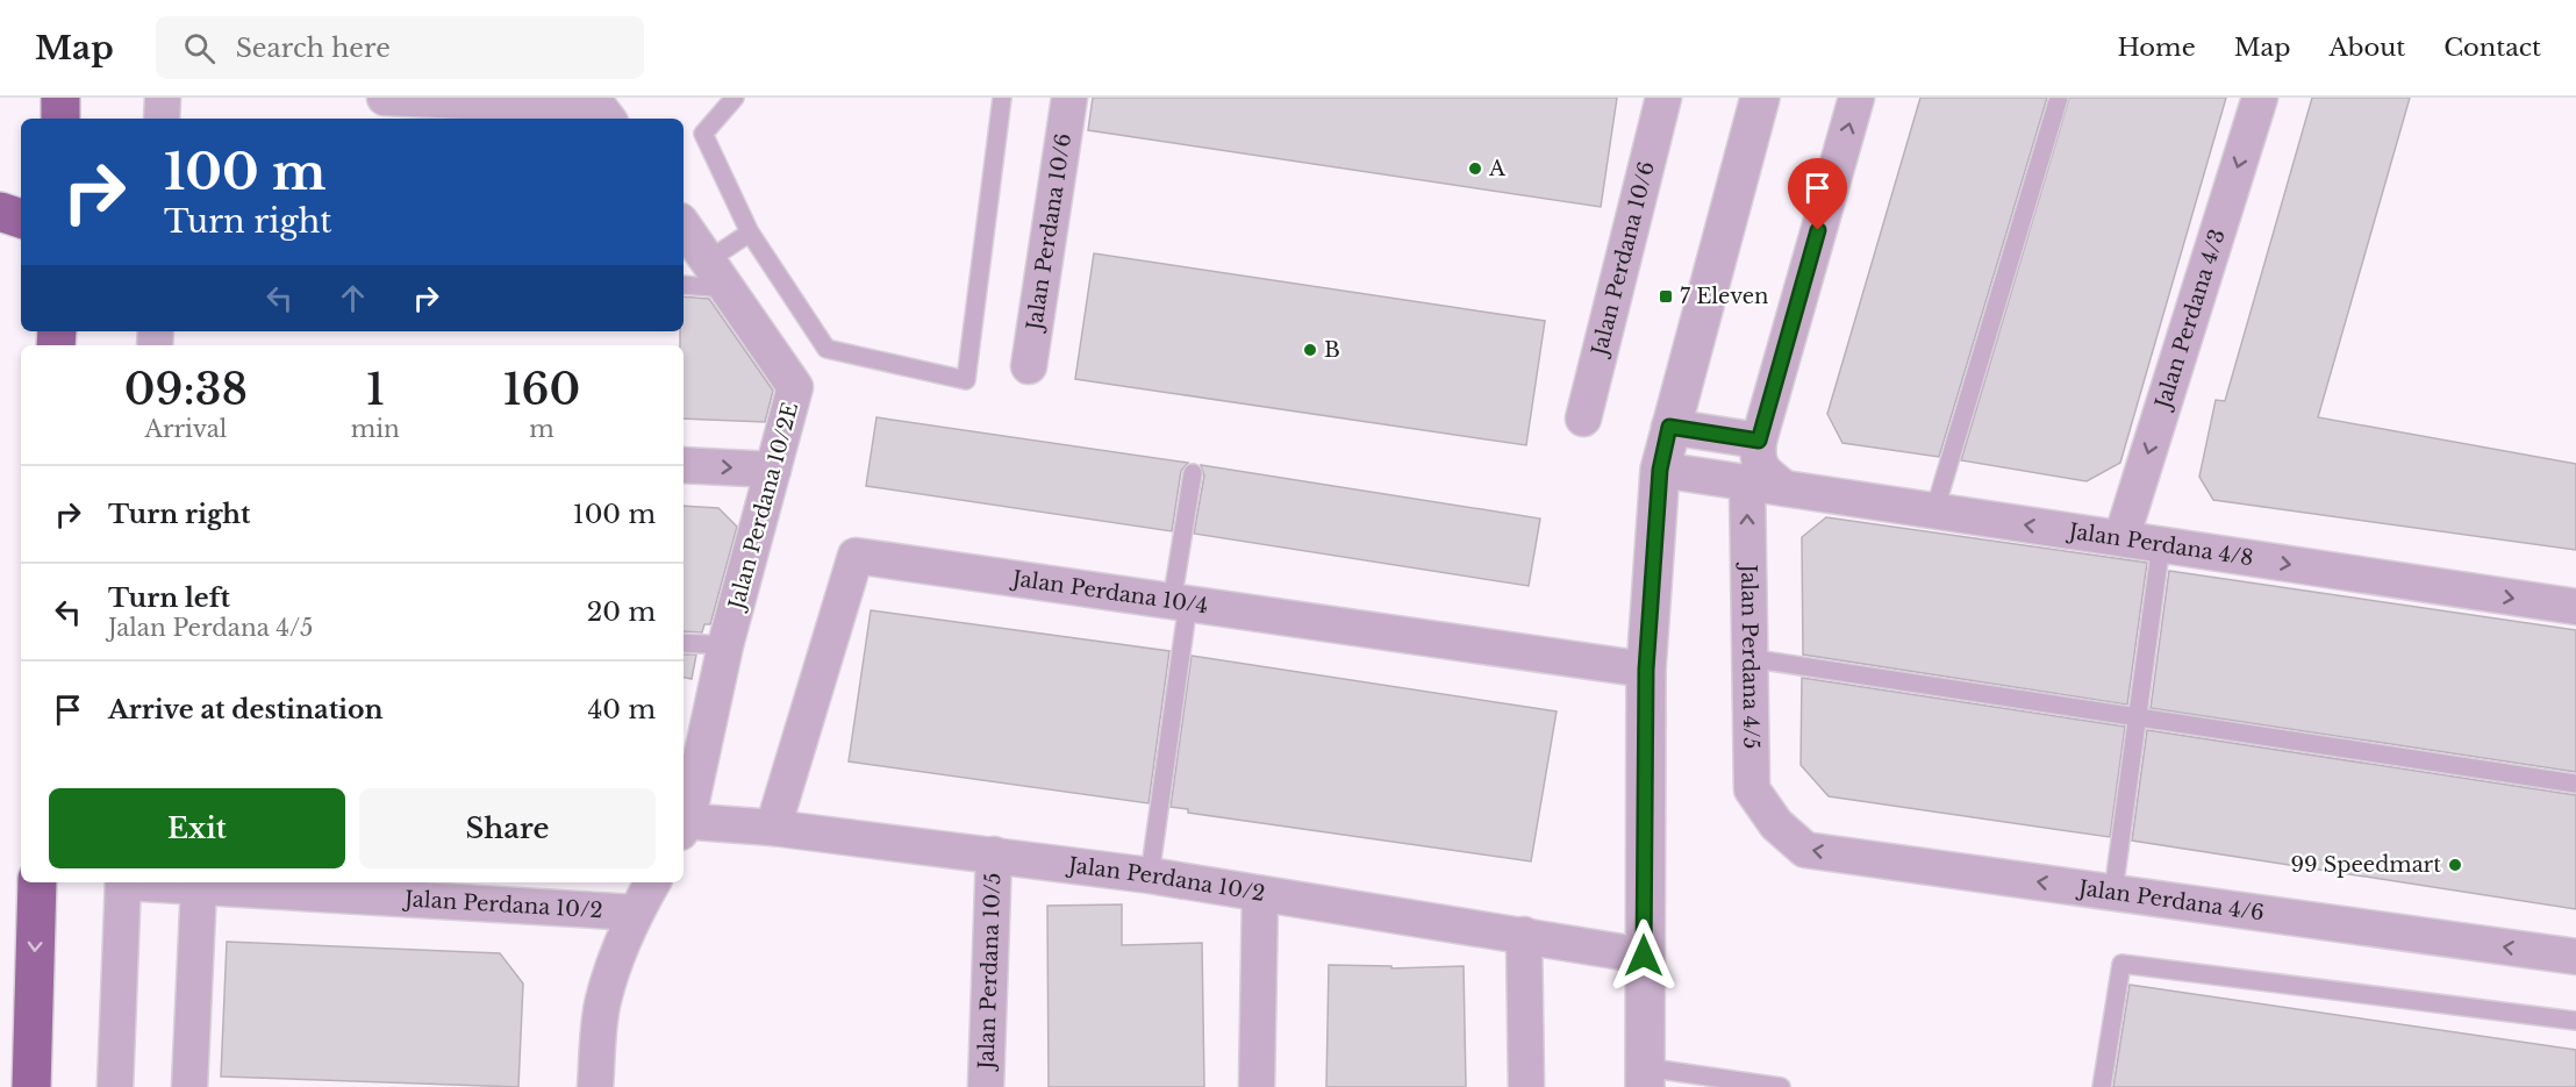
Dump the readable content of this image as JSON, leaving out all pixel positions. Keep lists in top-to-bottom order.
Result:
{
  "streets": {
    "street": [
      "Jalan Perdana 10/6",
      "Jalan Perdana 4/3",
      "Jalan Perdana 10/2E",
      "Jalan Perdana 4/8",
      "Jalan Perdana 10/4",
      "Jalan Perdana 4/5",
      "Jalan Perdana 10/2",
      "Jalan Perdana 4/6",
      "Jalan Perdana 10/5"
    ]
  },
  "crossings": [
    ["Jalan Perdana 4/3", "Jalan Perdana 4/8"],
    ["Jalan Perdana 4/8", "Jalan Perdana 4/5"],
    ["Jalan Perdana 10/4", "Jalan Perdana 10/2"],
    ["Jalan Perdana 4/5", "Jalan Perdana 4/6"],
    ["Jalan Perdana 10/2", "Jalan Perdana 10/5"]
  ],
  "one_way": ["Jalan Perdana 4/3", "Jalan Perdana 4/6"],
  "places": {
    "other": ["A", "B", "99 Speedmart"],
    "transit": ["7 Eleven"]
  },
  "page": {
    "header": "Map",
    "search": "Search here",
    "nav": [
      "Home",
      "Map",
      "About",
      "Contact"
    ],
    "turn": ["100 m", "Turn right"],
    "eta": [
      "09:38",
      "Arrival",
      "1",
      "min",
      "160",
      "m"
    ],
    "list": [
      {
        "name": "Turn right",
        "value": "100 m"
      },
      {
        "name": "Turn left",
        "note": "Jalan Perdana 4/5",
        "value": "20 m"
      },
      {
        "name": "Arrive at destination",
        "value": "40 m"
      }
    ],
    "buttons": ["Exit", "Share"]
  }
}
